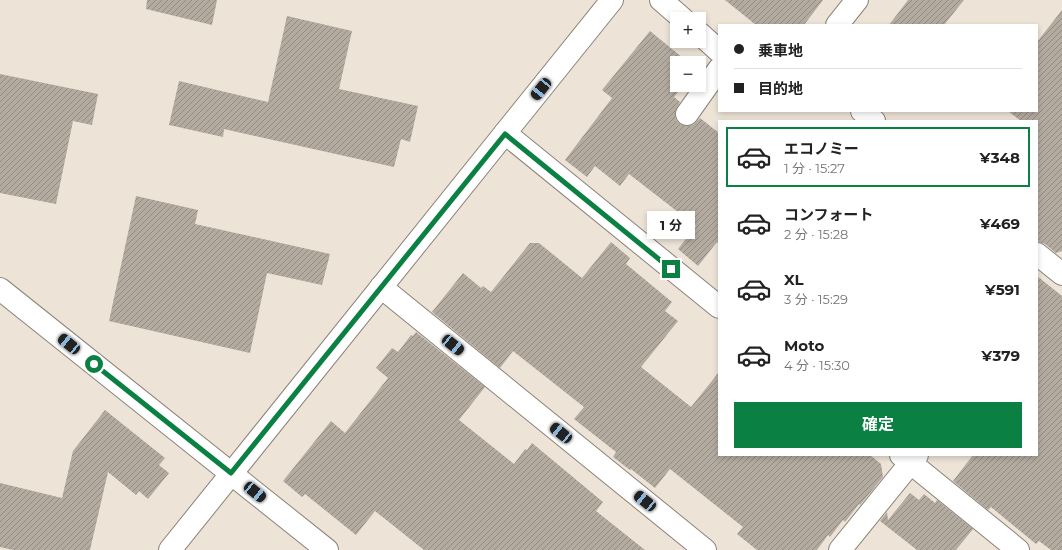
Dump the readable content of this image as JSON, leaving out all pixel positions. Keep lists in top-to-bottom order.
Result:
{
  "page": {
    "map_buttons": ["+", "−"],
    "banner": ["乗車地", "目的地"],
    "list": [
      {
        "name": "エコノミー",
        "note": "1 分 · 15:27",
        "value": "¥348"
      },
      {
        "name": "コンフォート",
        "note": "2 分 · 15:28",
        "value": "¥469"
      },
      {
        "name": "XL",
        "note": "3 分 · 15:29",
        "value": "¥591"
      },
      {
        "name": "Moto",
        "note": "4 分 · 15:30",
        "value": "¥379"
      }
    ],
    "bubble": "1 分",
    "buttons": "確定"
  }
}
